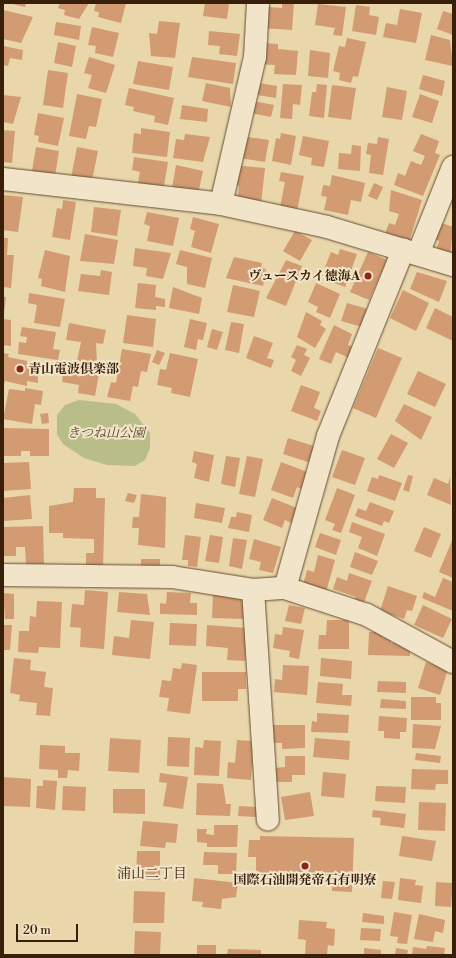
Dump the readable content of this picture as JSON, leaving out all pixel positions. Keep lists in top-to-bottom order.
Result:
{
  "districts": ["浦山二丁目"],
  "parks": ["きつね山公園"],
  "places": ["ヴュースカイ徳海A", "青山電波倶楽部", "国際石油開発帝石有明寮"],
  "scale_bar": "20 m"
}
